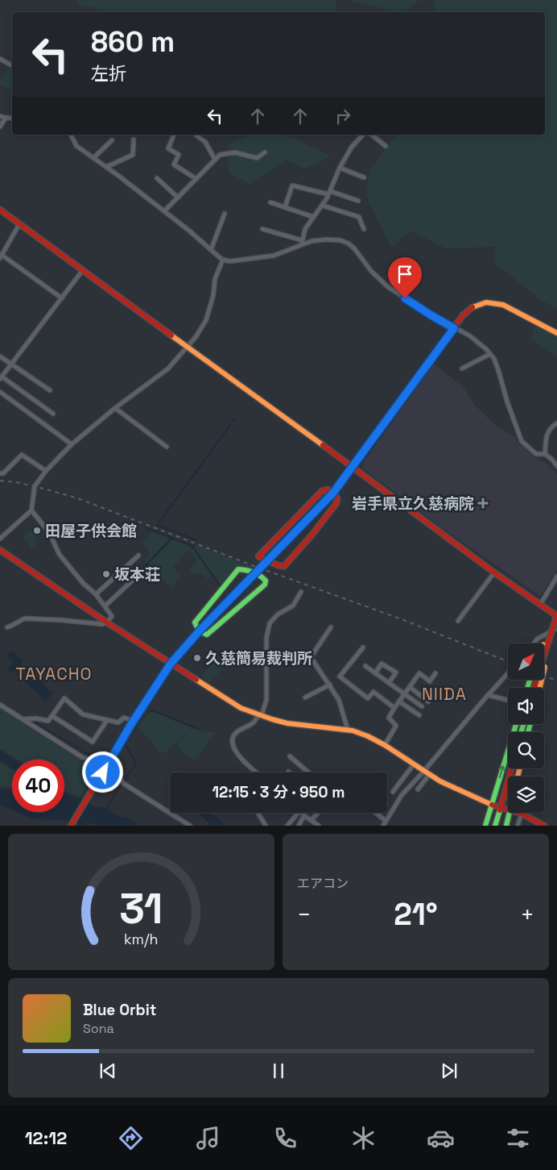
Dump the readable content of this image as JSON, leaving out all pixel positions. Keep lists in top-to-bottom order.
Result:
{
  "districts": ["TAYACHO", "NIIDA"],
  "places": {
    "health": ["岩手県立久慈病院"],
    "other": ["田屋子供会館", "坂本荘", "久慈簡易裁判所"]
  },
  "north": "top right",
  "page": {
    "turn": ["860 m", "左折"],
    "limit": "40",
    "trip": "12:15 · 3 分 · 950 m",
    "tile": "エアコン",
    "heat": ["−", "21°", "+"],
    "song": ["Blue Orbit", "Sona"],
    "tabs": "12:12",
    "gauge": ["31", "km/h"]
  }
}
